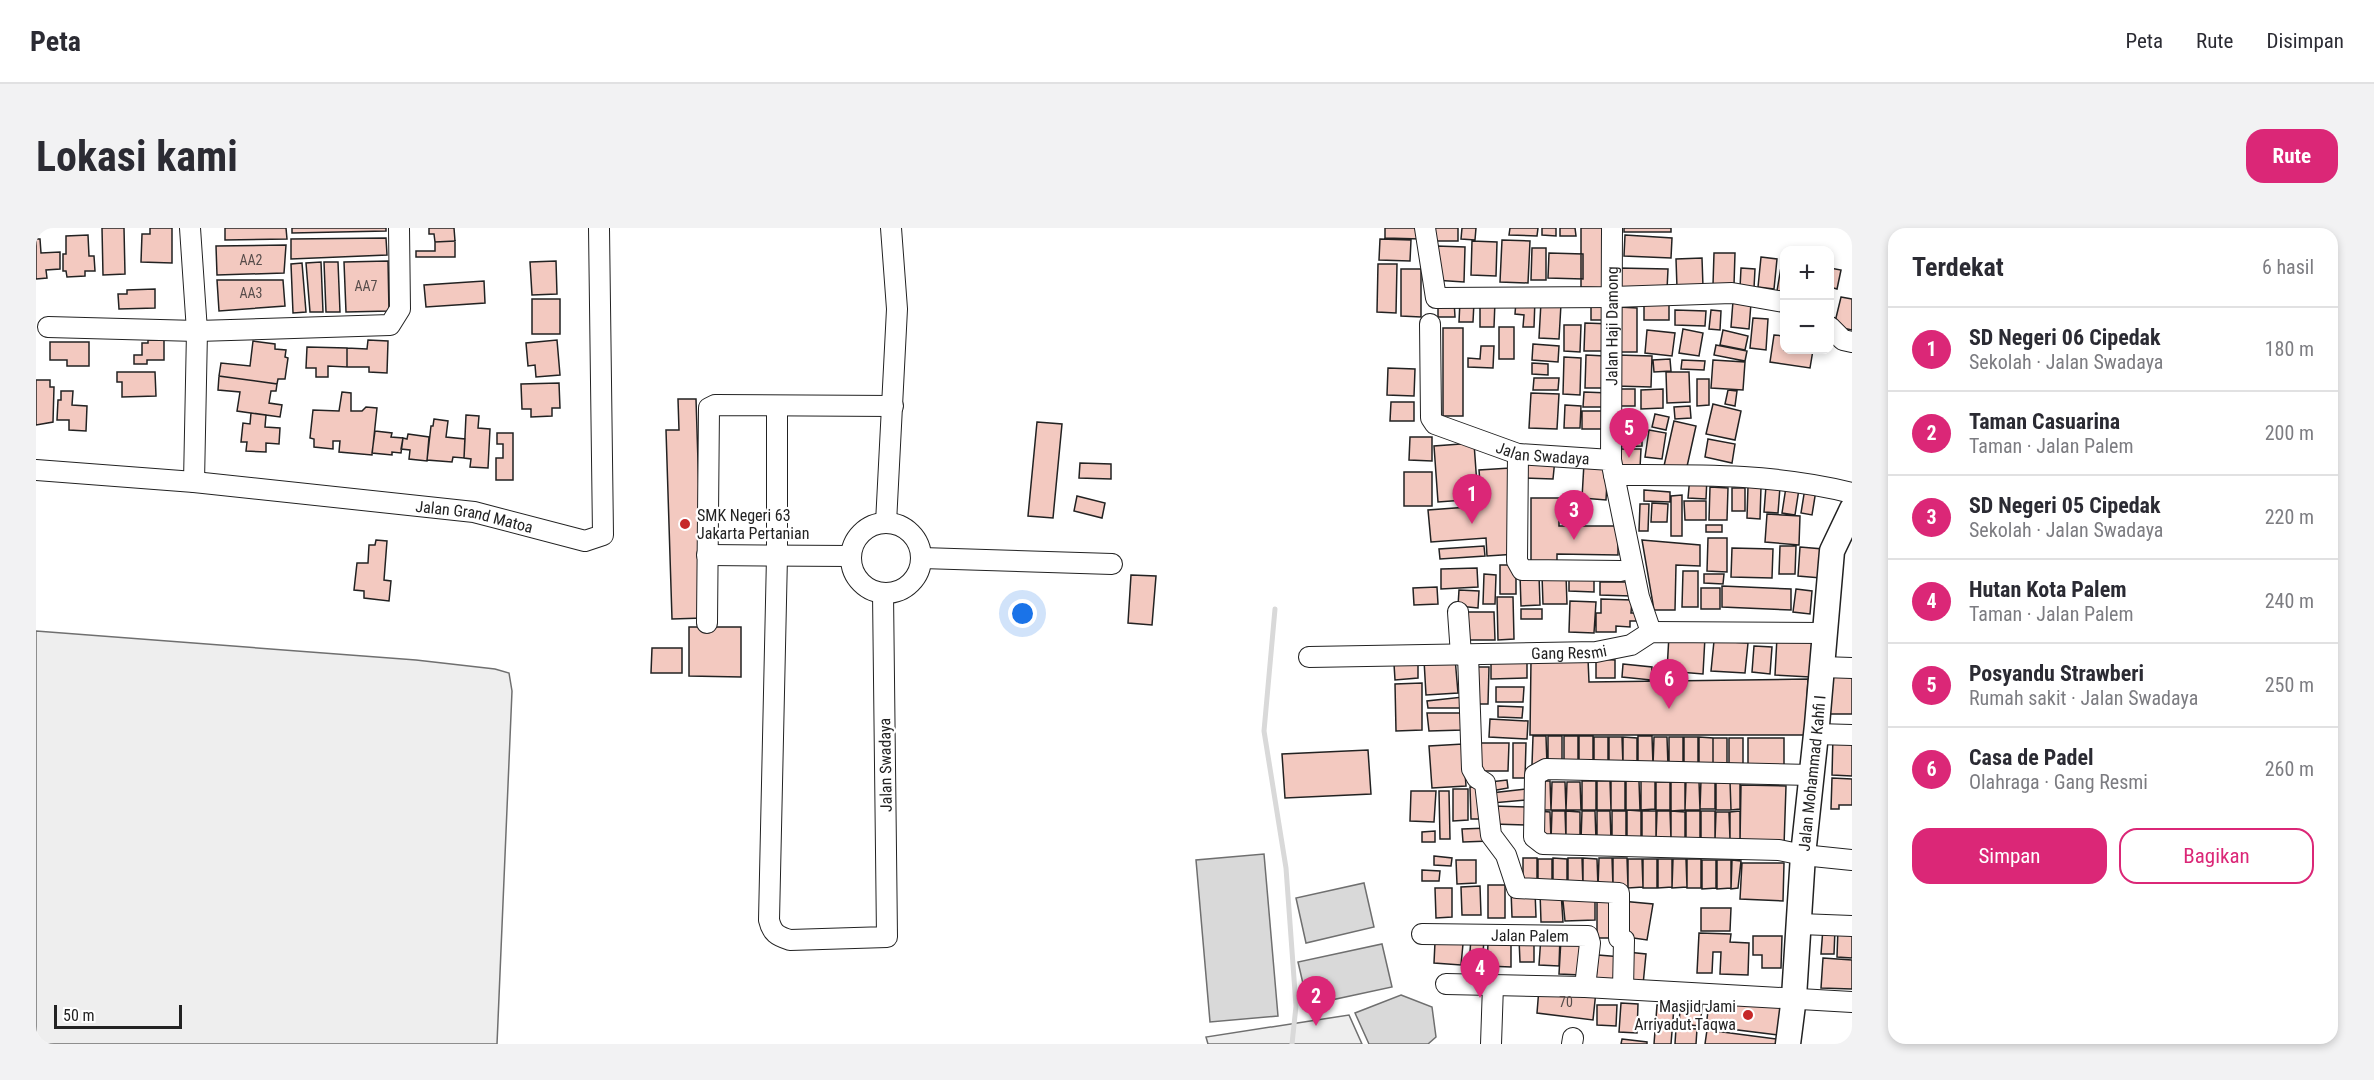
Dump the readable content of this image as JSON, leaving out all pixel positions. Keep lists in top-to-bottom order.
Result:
{
  "streets": {
    "main road": ["Jalan Mohammad Kahfi I"],
    "street": [
      "Jalan Haji Damong",
      "Jalan Swadaya",
      "Jalan Grand Matoa",
      "Gang Resmi",
      "Jalan Palem"
    ]
  },
  "crossings": [
    ["Jalan Haji Damong", "Jalan Swadaya"],
    ["Jalan Haji Damong", "Gang Resmi"],
    ["Gang Resmi", "Jalan Mohammad Kahfi I"]
  ],
  "places": ["SMK Negeri 63 Jakarta Pertanian", "Masjid Jami Arriyadut Taqwa"],
  "house_numbers": [
    "AA2",
    "AA7",
    "AA3",
    "70"
  ],
  "scale_bar": "50 m",
  "page": {
    "header": "Peta",
    "nav": ["Peta", "Rute", "Disimpan"],
    "buttons": [
      "Rute",
      ["Simpan", "Bagikan"]
    ],
    "title": "Lokasi kami",
    "heading": ["Terdekat", "6 hasil"],
    "map_buttons": ["+", "−"],
    "list": [
      {
        "mark": "1",
        "name": "SD Negeri 06 Cipedak",
        "note": "Sekolah · Jalan Swadaya",
        "value": "180 m"
      },
      {
        "mark": "2",
        "name": "Taman Casuarina",
        "note": "Taman · Jalan Palem",
        "value": "200 m"
      },
      {
        "mark": "3",
        "name": "SD Negeri 05 Cipedak",
        "note": "Sekolah · Jalan Swadaya",
        "value": "220 m"
      },
      {
        "mark": "4",
        "name": "Hutan Kota Palem",
        "note": "Taman · Jalan Palem",
        "value": "240 m"
      },
      {
        "mark": "5",
        "name": "Posyandu Strawberi",
        "note": "Rumah sakit · Jalan Swadaya",
        "value": "250 m"
      },
      {
        "mark": "6",
        "name": "Casa de Padel",
        "note": "Olahraga · Gang Resmi",
        "value": "260 m"
      }
    ],
    "pins": [
      "5",
      "1",
      "3",
      "6",
      "4",
      "2"
    ],
    "scale": "50 m"
  }
}
